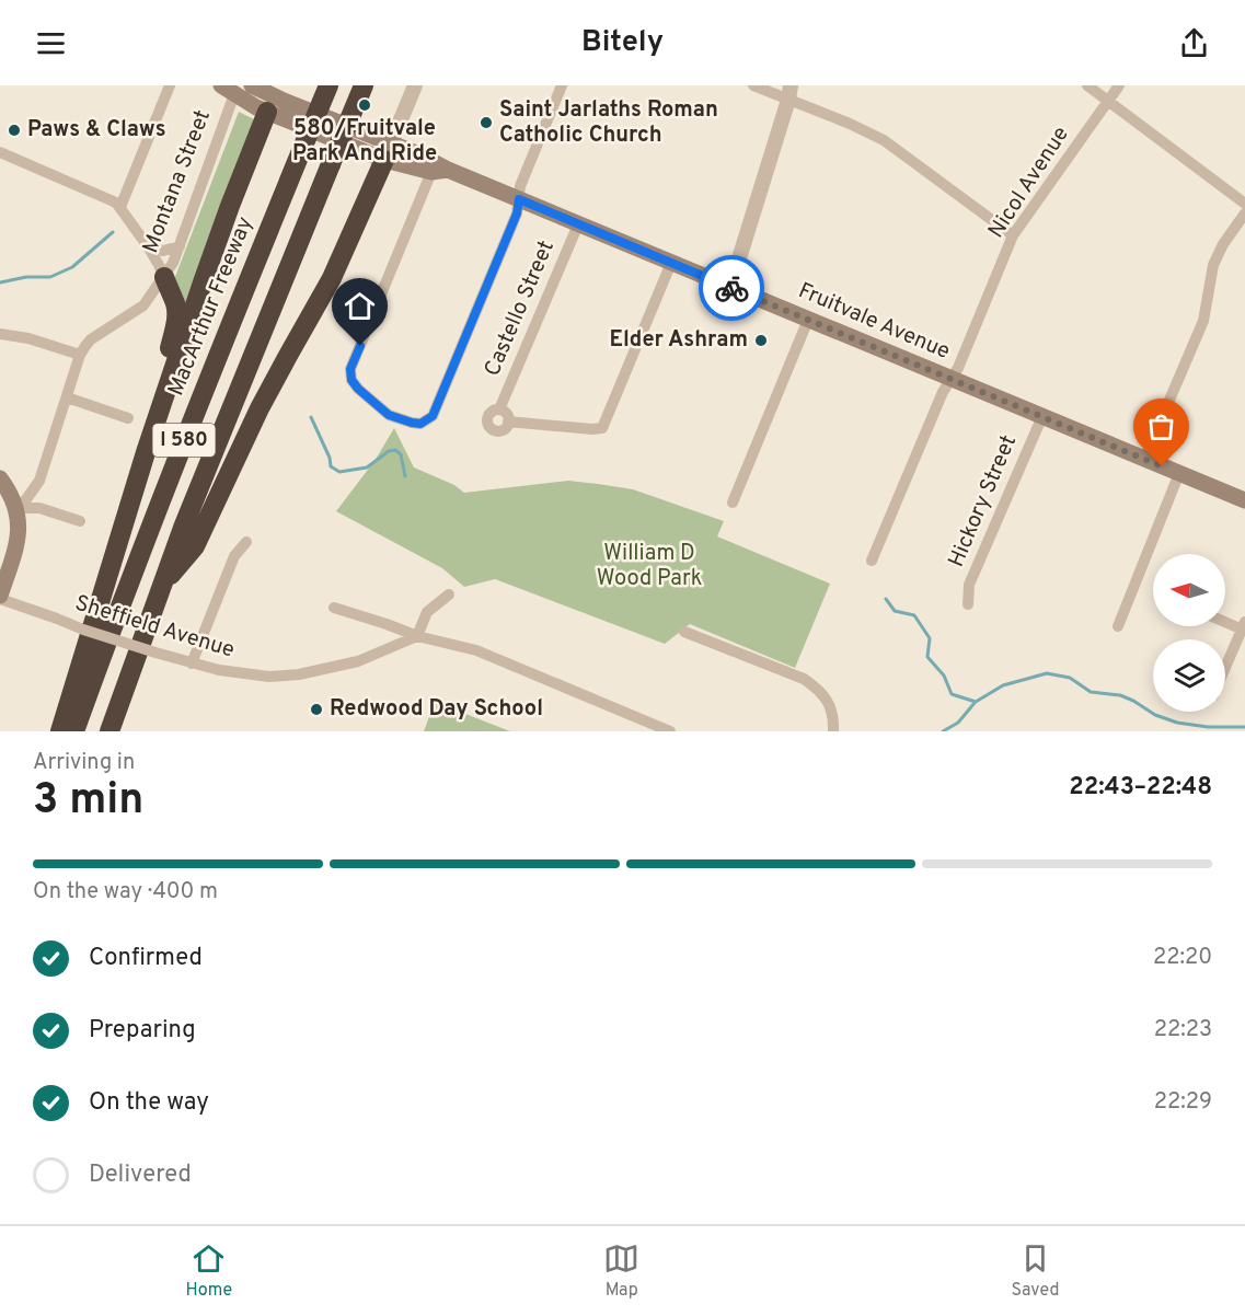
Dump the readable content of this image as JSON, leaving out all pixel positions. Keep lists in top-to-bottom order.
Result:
{
  "streets": {
    "highway": ["MacArthur Freeway", "I 580"],
    "main road": ["Fruitvale Avenue"],
    "street": [
      "Montana Street",
      "Nicol Avenue",
      "Castello Street",
      "Hickory Street",
      "Sheffield Avenue"
    ]
  },
  "crossings": [
    ["Montana Street", "Fruitvale Avenue"],
    ["Nicol Avenue", "Fruitvale Avenue"],
    ["Castello Street", "Fruitvale Avenue"],
    ["Fruitvale Avenue", "Hickory Street"]
  ],
  "parks": ["William D Wood Park"],
  "places": [
    "580/Fruitvale Park And Ride",
    "Saint Jarlaths Roman Catholic Church",
    "Paws & Claws",
    "Elder Ashram",
    "Redwood Day School"
  ],
  "north": "left",
  "page": {
    "header": "Bitely",
    "heading": ["3 min", "Arriving in", "22:43–22:48"],
    "bar": "On the way · 400 m",
    "list": [
      ["Confirmed", "22:20"],
      ["Preparing", "22:23"],
      ["On the way", "22:29"],
      "Delivered"
    ],
    "tabs": ["Home", "Map", "Saved"]
  }
}
